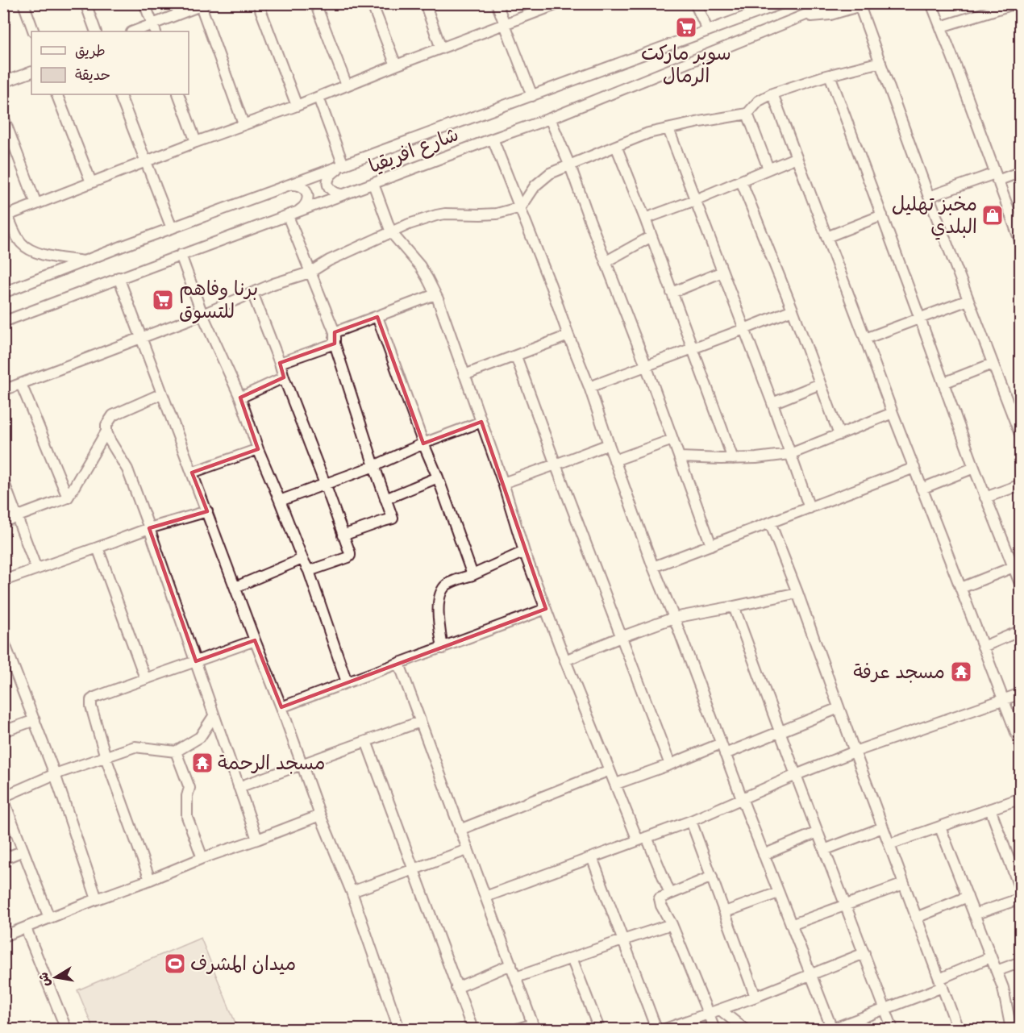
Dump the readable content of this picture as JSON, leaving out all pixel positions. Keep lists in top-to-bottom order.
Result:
{
  "streets": {
    "street": ["شارع افريقيا"]
  },
  "places": {
    "supermarket": ["سوبر ماركت الرمال", "برنا وفاهم للتسوق"],
    "shop": ["مخبز تهليل البلدي"],
    "temple": ["مسجد عرفة", "مسجد الرحمة"],
    "sports": ["ميدان المشرف"]
  },
  "legend": ["طريق", "حديقة"],
  "north": "left"
}
